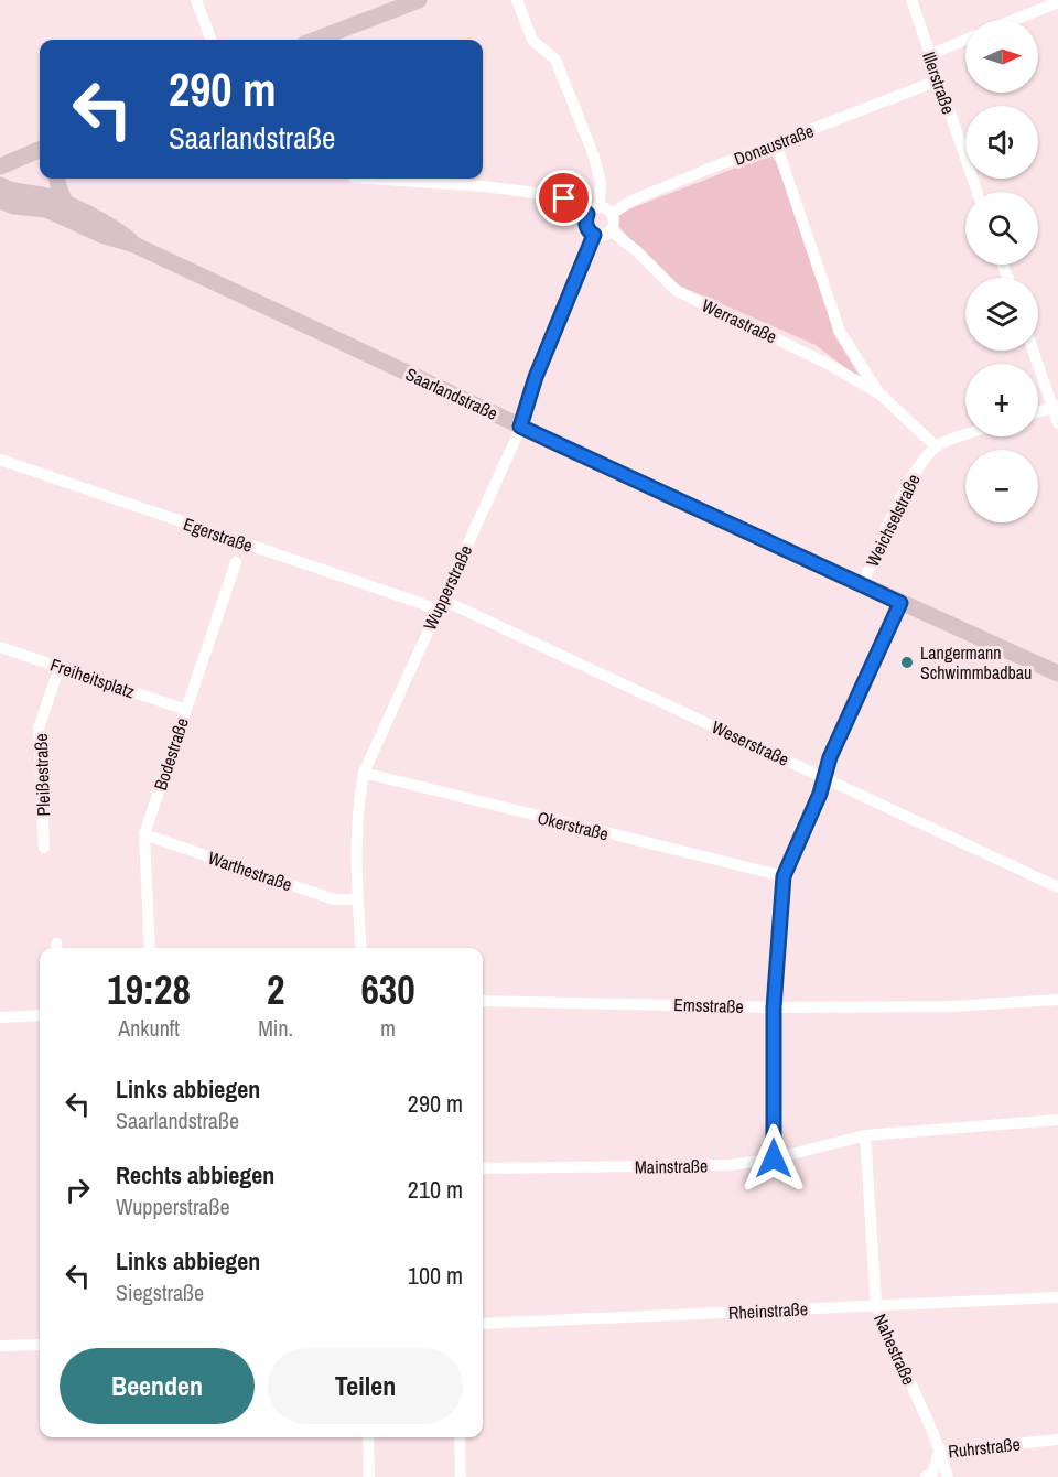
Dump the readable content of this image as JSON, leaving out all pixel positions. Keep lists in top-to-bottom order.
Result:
{
  "streets": {
    "street": [
      "Illerstraße",
      "Donaustraße",
      "Werrastraße",
      "Saarlandstraße",
      "Weichselstraße",
      "Egerstraße",
      "Wupperstraße",
      "Freiheitsplatz",
      "Weserstraße",
      "Bodestraße",
      "Pleißestraße",
      "Okerstraße",
      "Warthestraße",
      "Emsstraße",
      "Mainstraße",
      "Rheinstraße",
      "Nahestraße",
      "Ruhrstraße"
    ]
  },
  "crossings": [
    ["Illerstraße", "Donaustraße"],
    ["Donaustraße", "Werrastraße"],
    ["Donaustraße", "Wupperstraße"],
    ["Werrastraße", "Weichselstraße"],
    ["Werrastraße", "Wupperstraße"],
    ["Saarlandstraße", "Weichselstraße"],
    ["Saarlandstraße", "Wupperstraße"],
    ["Egerstraße", "Wupperstraße"],
    ["Egerstraße", "Weserstraße"],
    ["Wupperstraße", "Weserstraße"],
    ["Wupperstraße", "Okerstraße"],
    ["Wupperstraße", "Warthestraße"],
    ["Freiheitsplatz", "Bodestraße"],
    ["Freiheitsplatz", "Pleißestraße"],
    ["Bodestraße", "Warthestraße"],
    ["Mainstraße", "Nahestraße"],
    ["Rheinstraße", "Nahestraße"],
    ["Nahestraße", "Ruhrstraße"]
  ],
  "places": ["Langermann Schwimmbadbau"],
  "north": "right",
  "page": {
    "map_buttons": ["+", "−"],
    "turn": ["290 m", "Saarlandstraße"],
    "eta": [
      "19:28",
      "Ankunft",
      "2",
      "Min.",
      "630",
      "m"
    ],
    "list": [
      {
        "name": "Links abbiegen",
        "note": "Saarlandstraße",
        "value": "290 m"
      },
      {
        "name": "Rechts abbiegen",
        "note": "Wupperstraße",
        "value": "210 m"
      },
      {
        "name": "Links abbiegen",
        "note": "Siegstraße",
        "value": "100 m"
      }
    ],
    "buttons": ["Beenden", "Teilen"]
  }
}
